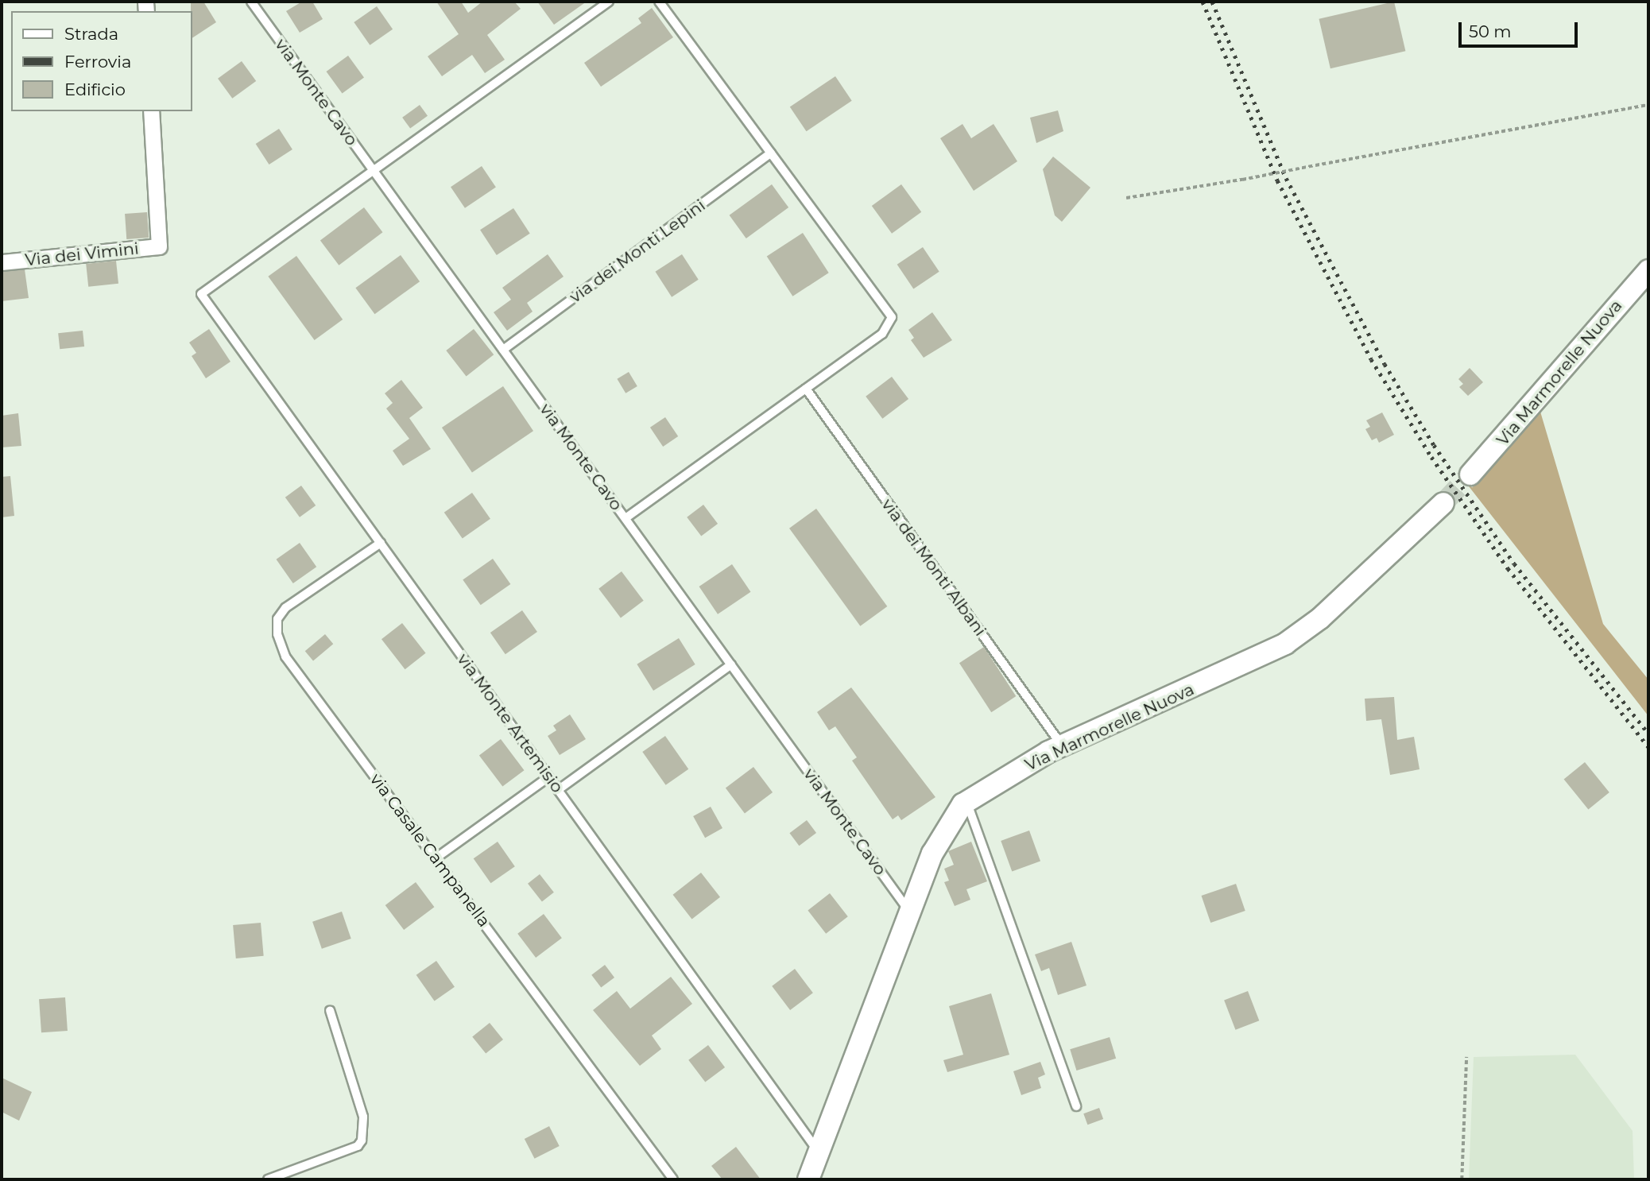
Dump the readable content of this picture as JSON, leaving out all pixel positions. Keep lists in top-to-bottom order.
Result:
{
  "streets": {
    "street": ["Via dei Vimini", "Via Marmorelle Nuova"],
    "lane": [
      "via Monte Cavo",
      "via dei Monti Lepini",
      "via dei Monti Albani",
      "via Monte Artemisio",
      "via Casale Campanella"
    ]
  },
  "crossings": [
    ["via Monte Cavo", "via dei Monti Lepini"],
    ["via Monte Cavo", "Via Marmorelle Nuova"],
    ["via Monte Cavo", "via Monte Artemisio"],
    ["Via Marmorelle Nuova", "via dei Monti Albani"],
    ["Via Marmorelle Nuova", "via Monte Artemisio"],
    ["via Monte Artemisio", "via Casale Campanella"]
  ],
  "legend": ["Strada", "Ferrovia", "Edificio"],
  "scale_bar": "50 m"
}
